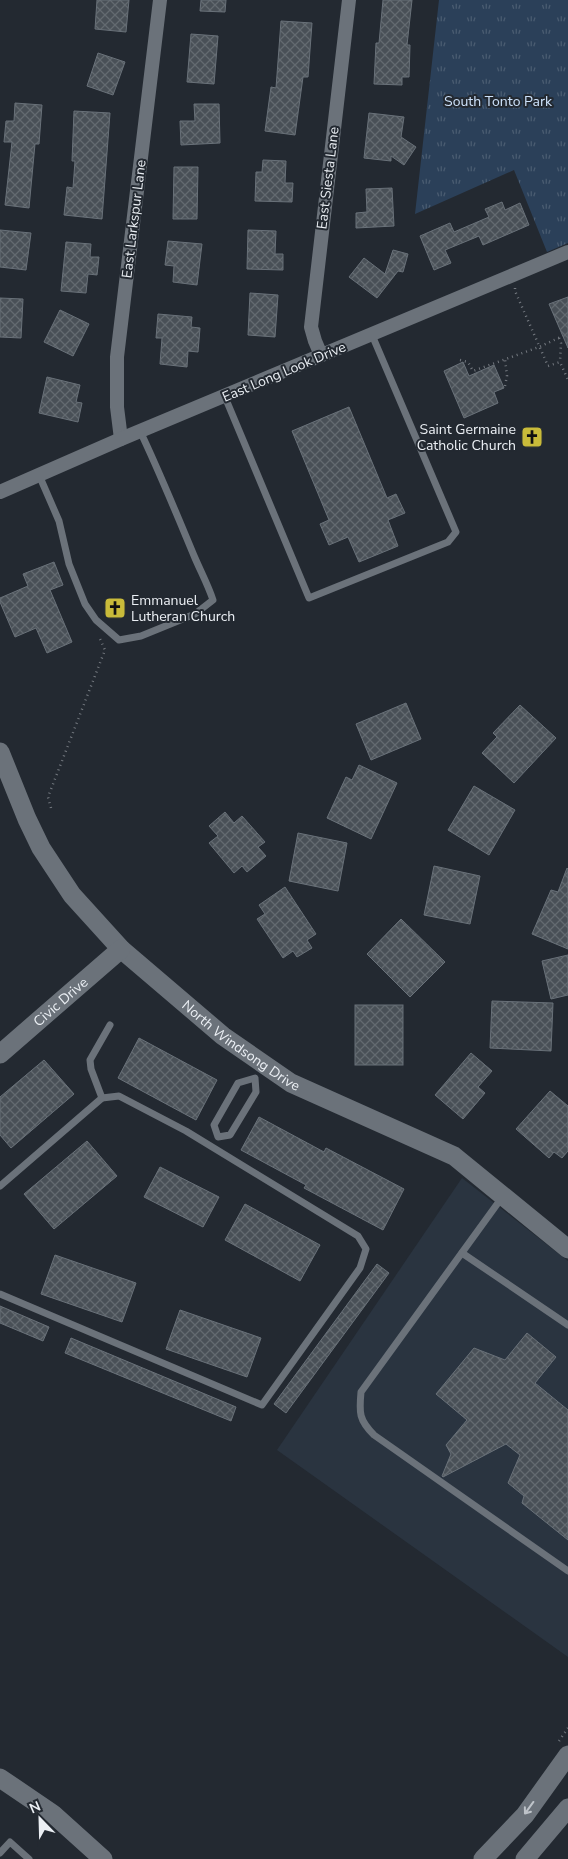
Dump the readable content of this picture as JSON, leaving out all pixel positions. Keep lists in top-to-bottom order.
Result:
{
  "streets": {
    "street": [
      "East Siesta Lane",
      "East Larkspur Lane",
      "East Long Look Drive",
      "Civic Drive",
      "North Windsong Drive"
    ]
  },
  "crossings": [
    ["East Siesta Lane", "East Long Look Drive"],
    ["East Larkspur Lane", "East Long Look Drive"],
    ["Civic Drive", "North Windsong Drive"]
  ],
  "parks": ["South Tonto Park"],
  "places": {
    "church": ["Saint Germaine Catholic Church", "Emmanuel Lutheran Church"]
  },
  "north": "top left"
}
